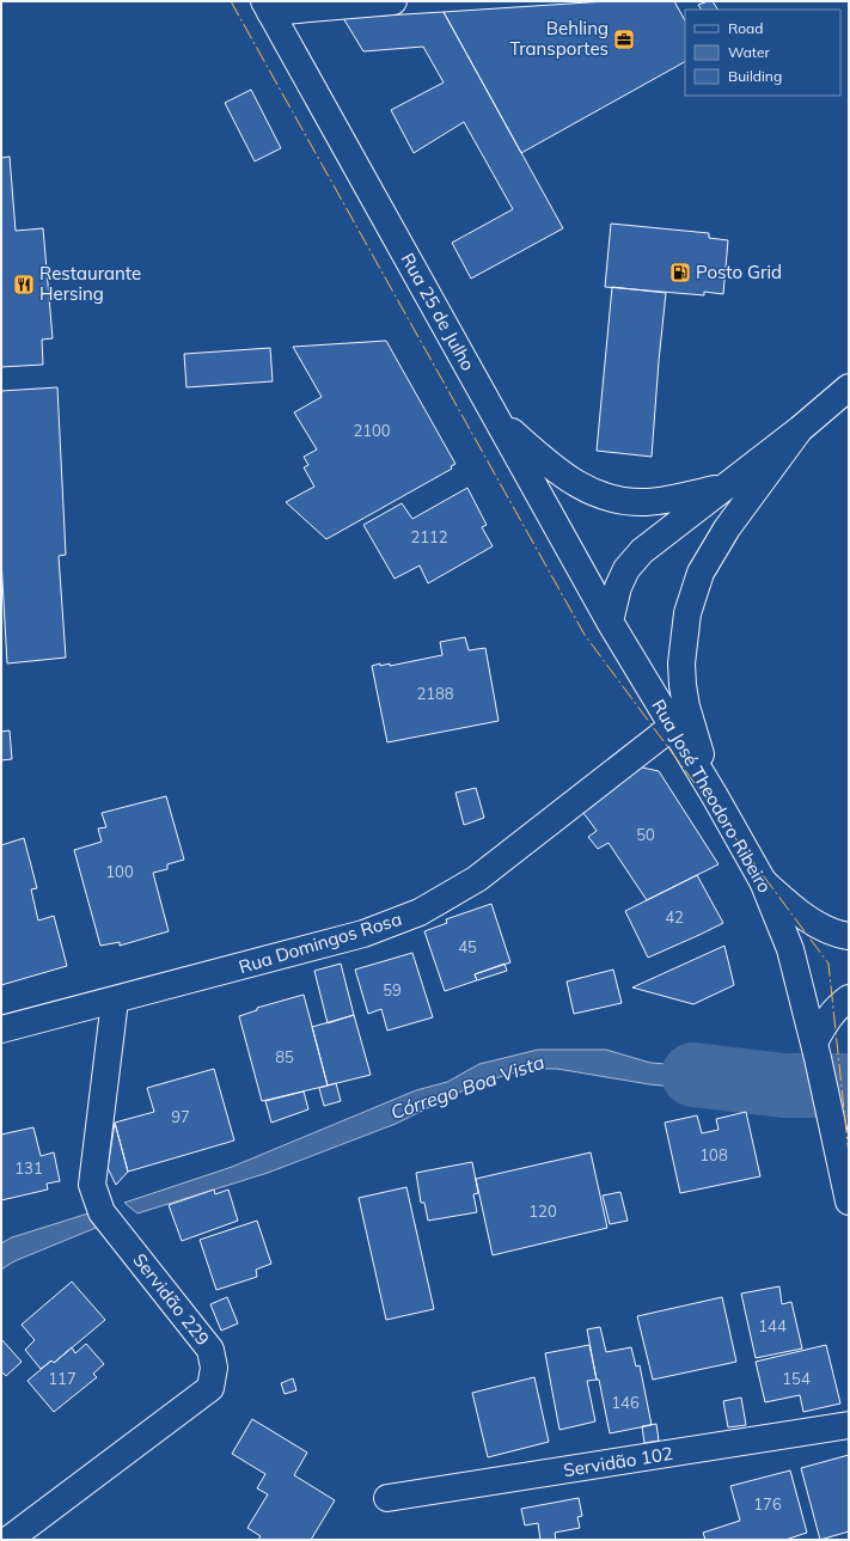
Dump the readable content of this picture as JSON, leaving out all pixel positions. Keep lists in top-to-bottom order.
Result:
{
  "streets": {
    "main road": [
      "Rua 25 de Julho",
      "Rua José Theodoro Ribeiro",
      "Rua Domingos Rosa",
      "Servidão 229",
      "Servidão 102"
    ]
  },
  "crossings": [
    ["Rua 25 de Julho", "Rua José Theodoro Ribeiro"],
    ["Rua José Theodoro Ribeiro", "Rua Domingos Rosa"],
    ["Rua Domingos Rosa", "Servidão 229"]
  ],
  "water": ["Córrego Boa Vista"],
  "places": {
    "office": ["Behling Transportes"],
    "fuel station": ["Posto Grid"],
    "restaurant": ["Restaurante Hersing"]
  },
  "house_numbers": [
    "2100",
    "2112",
    "2188",
    "50",
    "100",
    "42",
    "45",
    "59",
    "85",
    "97",
    "108",
    "131",
    "120",
    "144",
    "117",
    "154",
    "146",
    "176"
  ],
  "legend": ["Road", "Water", "Building"]
}
